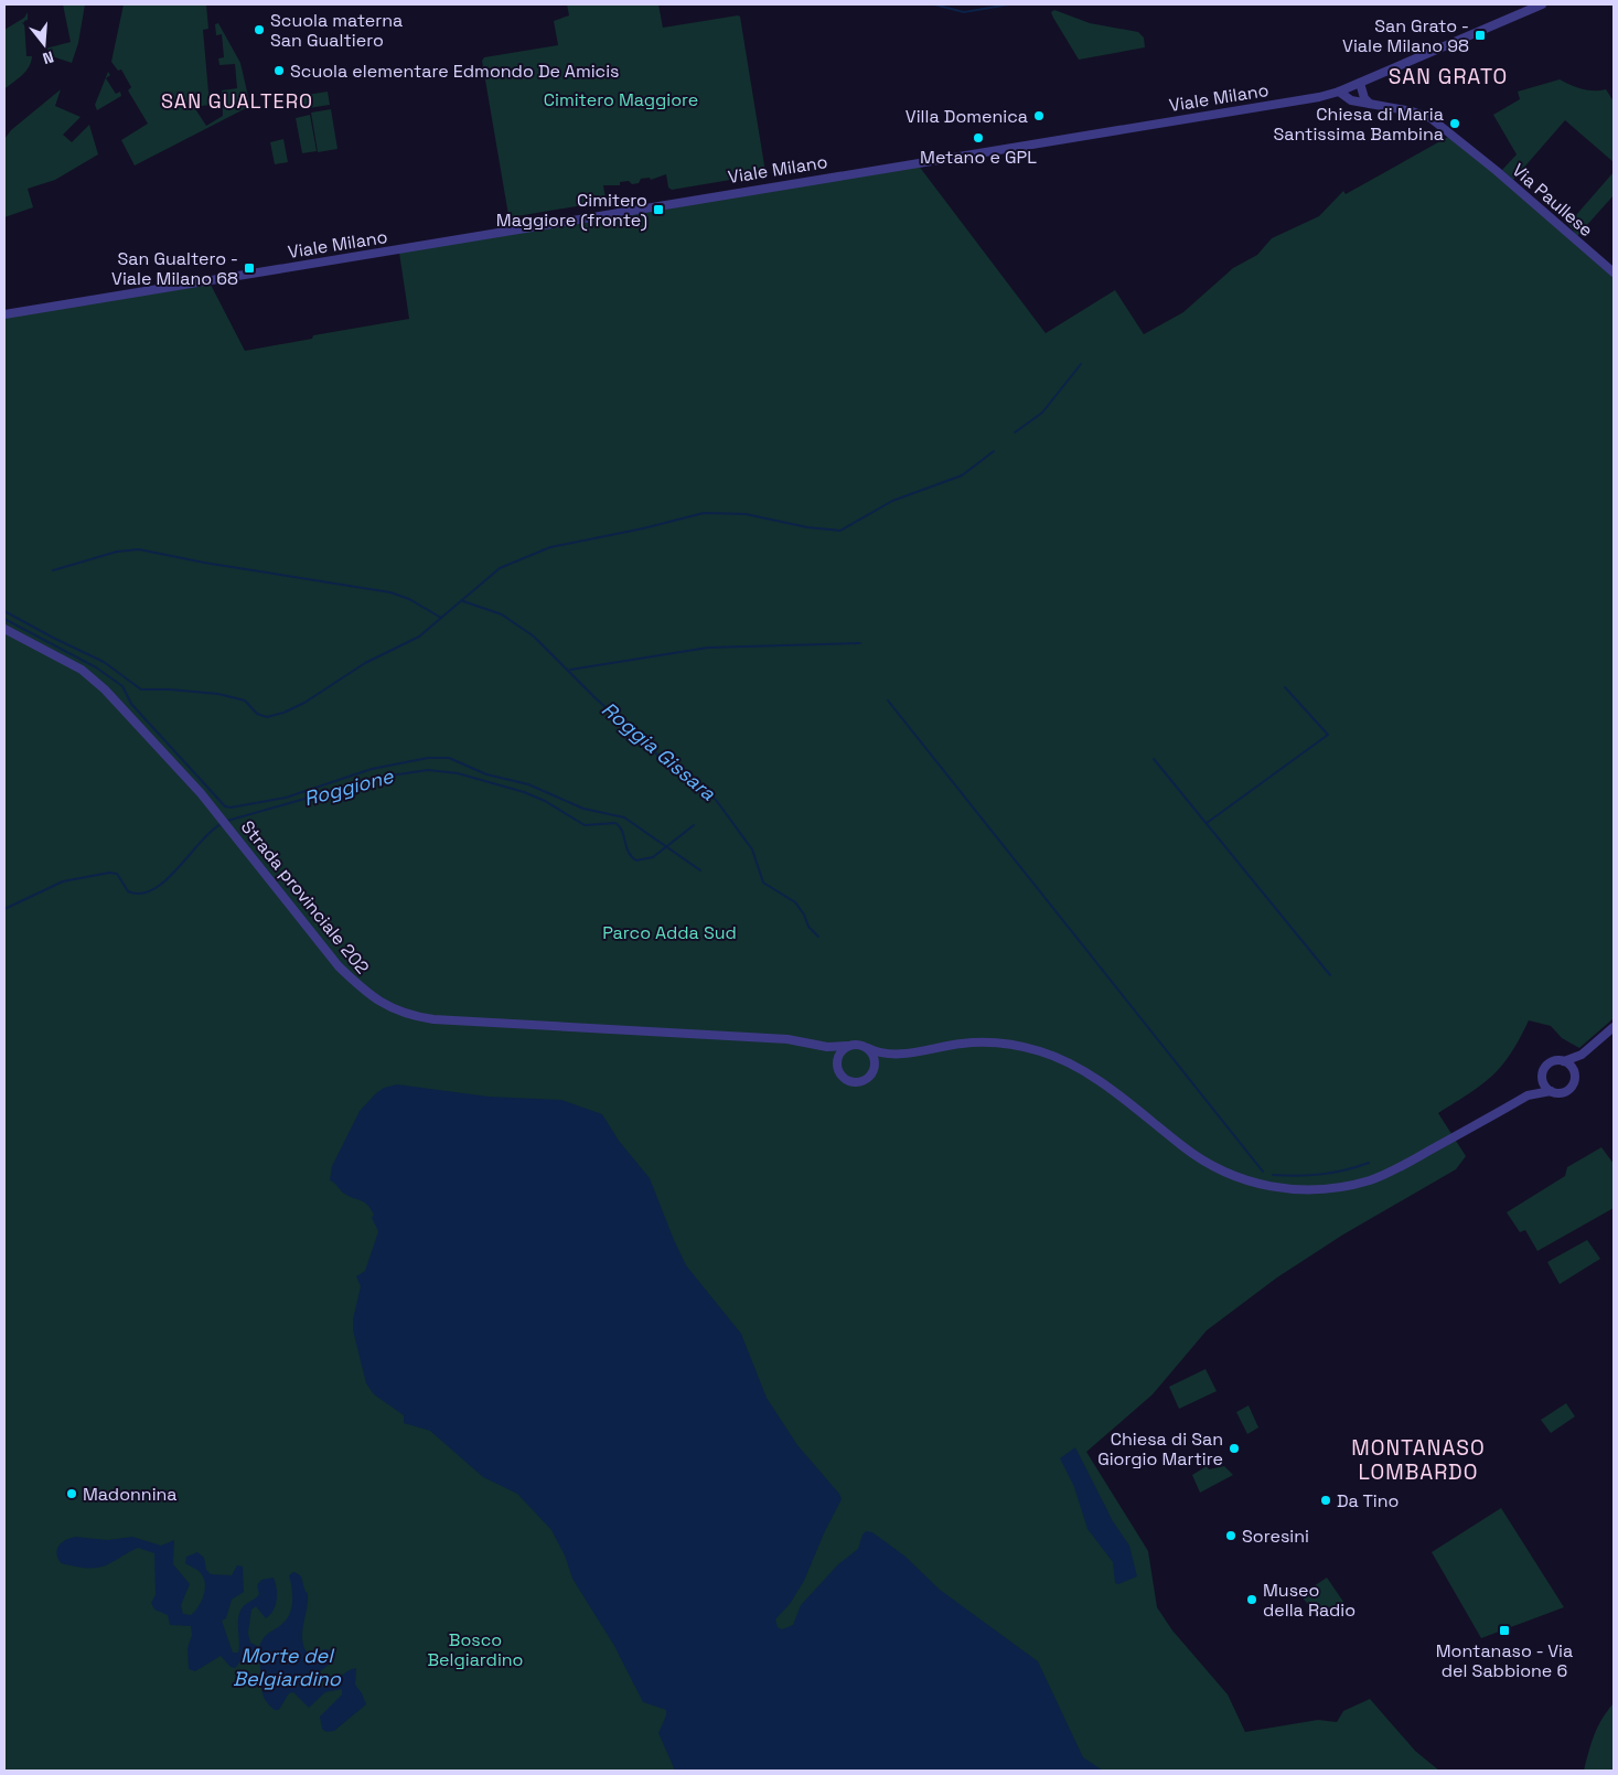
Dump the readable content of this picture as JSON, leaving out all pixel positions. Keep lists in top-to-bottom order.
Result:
{
  "streets": {
    "street": ["Viale Milano", "Via Paullese", "Strada provinciale 202"]
  },
  "crossings": [
    ["Viale Milano", "Via Paullese"]
  ],
  "districts": ["SAN GRATO", "SAN GUALTERO", "MONTANASO LOMBARDO"],
  "water": ["Roggia Gissara", "Roggione", "Morte del Belgiardino"],
  "parks": ["Cimitero Maggiore", "Parco Adda Sud", "Bosco Belgiardino"],
  "places": {
    "other": [
      "Scuola materna San Gualtiero",
      "Scuola elementare Edmondo De Amicis",
      "Villa Domenica",
      "Chiesa di Maria Santissima Bambina",
      "Metano e GPL",
      "Chiesa di San Giorgio Martire",
      "Madonnina",
      "Da Tino",
      "Soresini",
      "Museo della Radio"
    ],
    "transit": [
      "San Grato - Viale Milano 98",
      "Cimitero Maggiore (fronte)",
      "San Gualtero - Viale Milano 68",
      "Montanaso - Via del Sabbione 6"
    ]
  },
  "north": "bottom"
}
